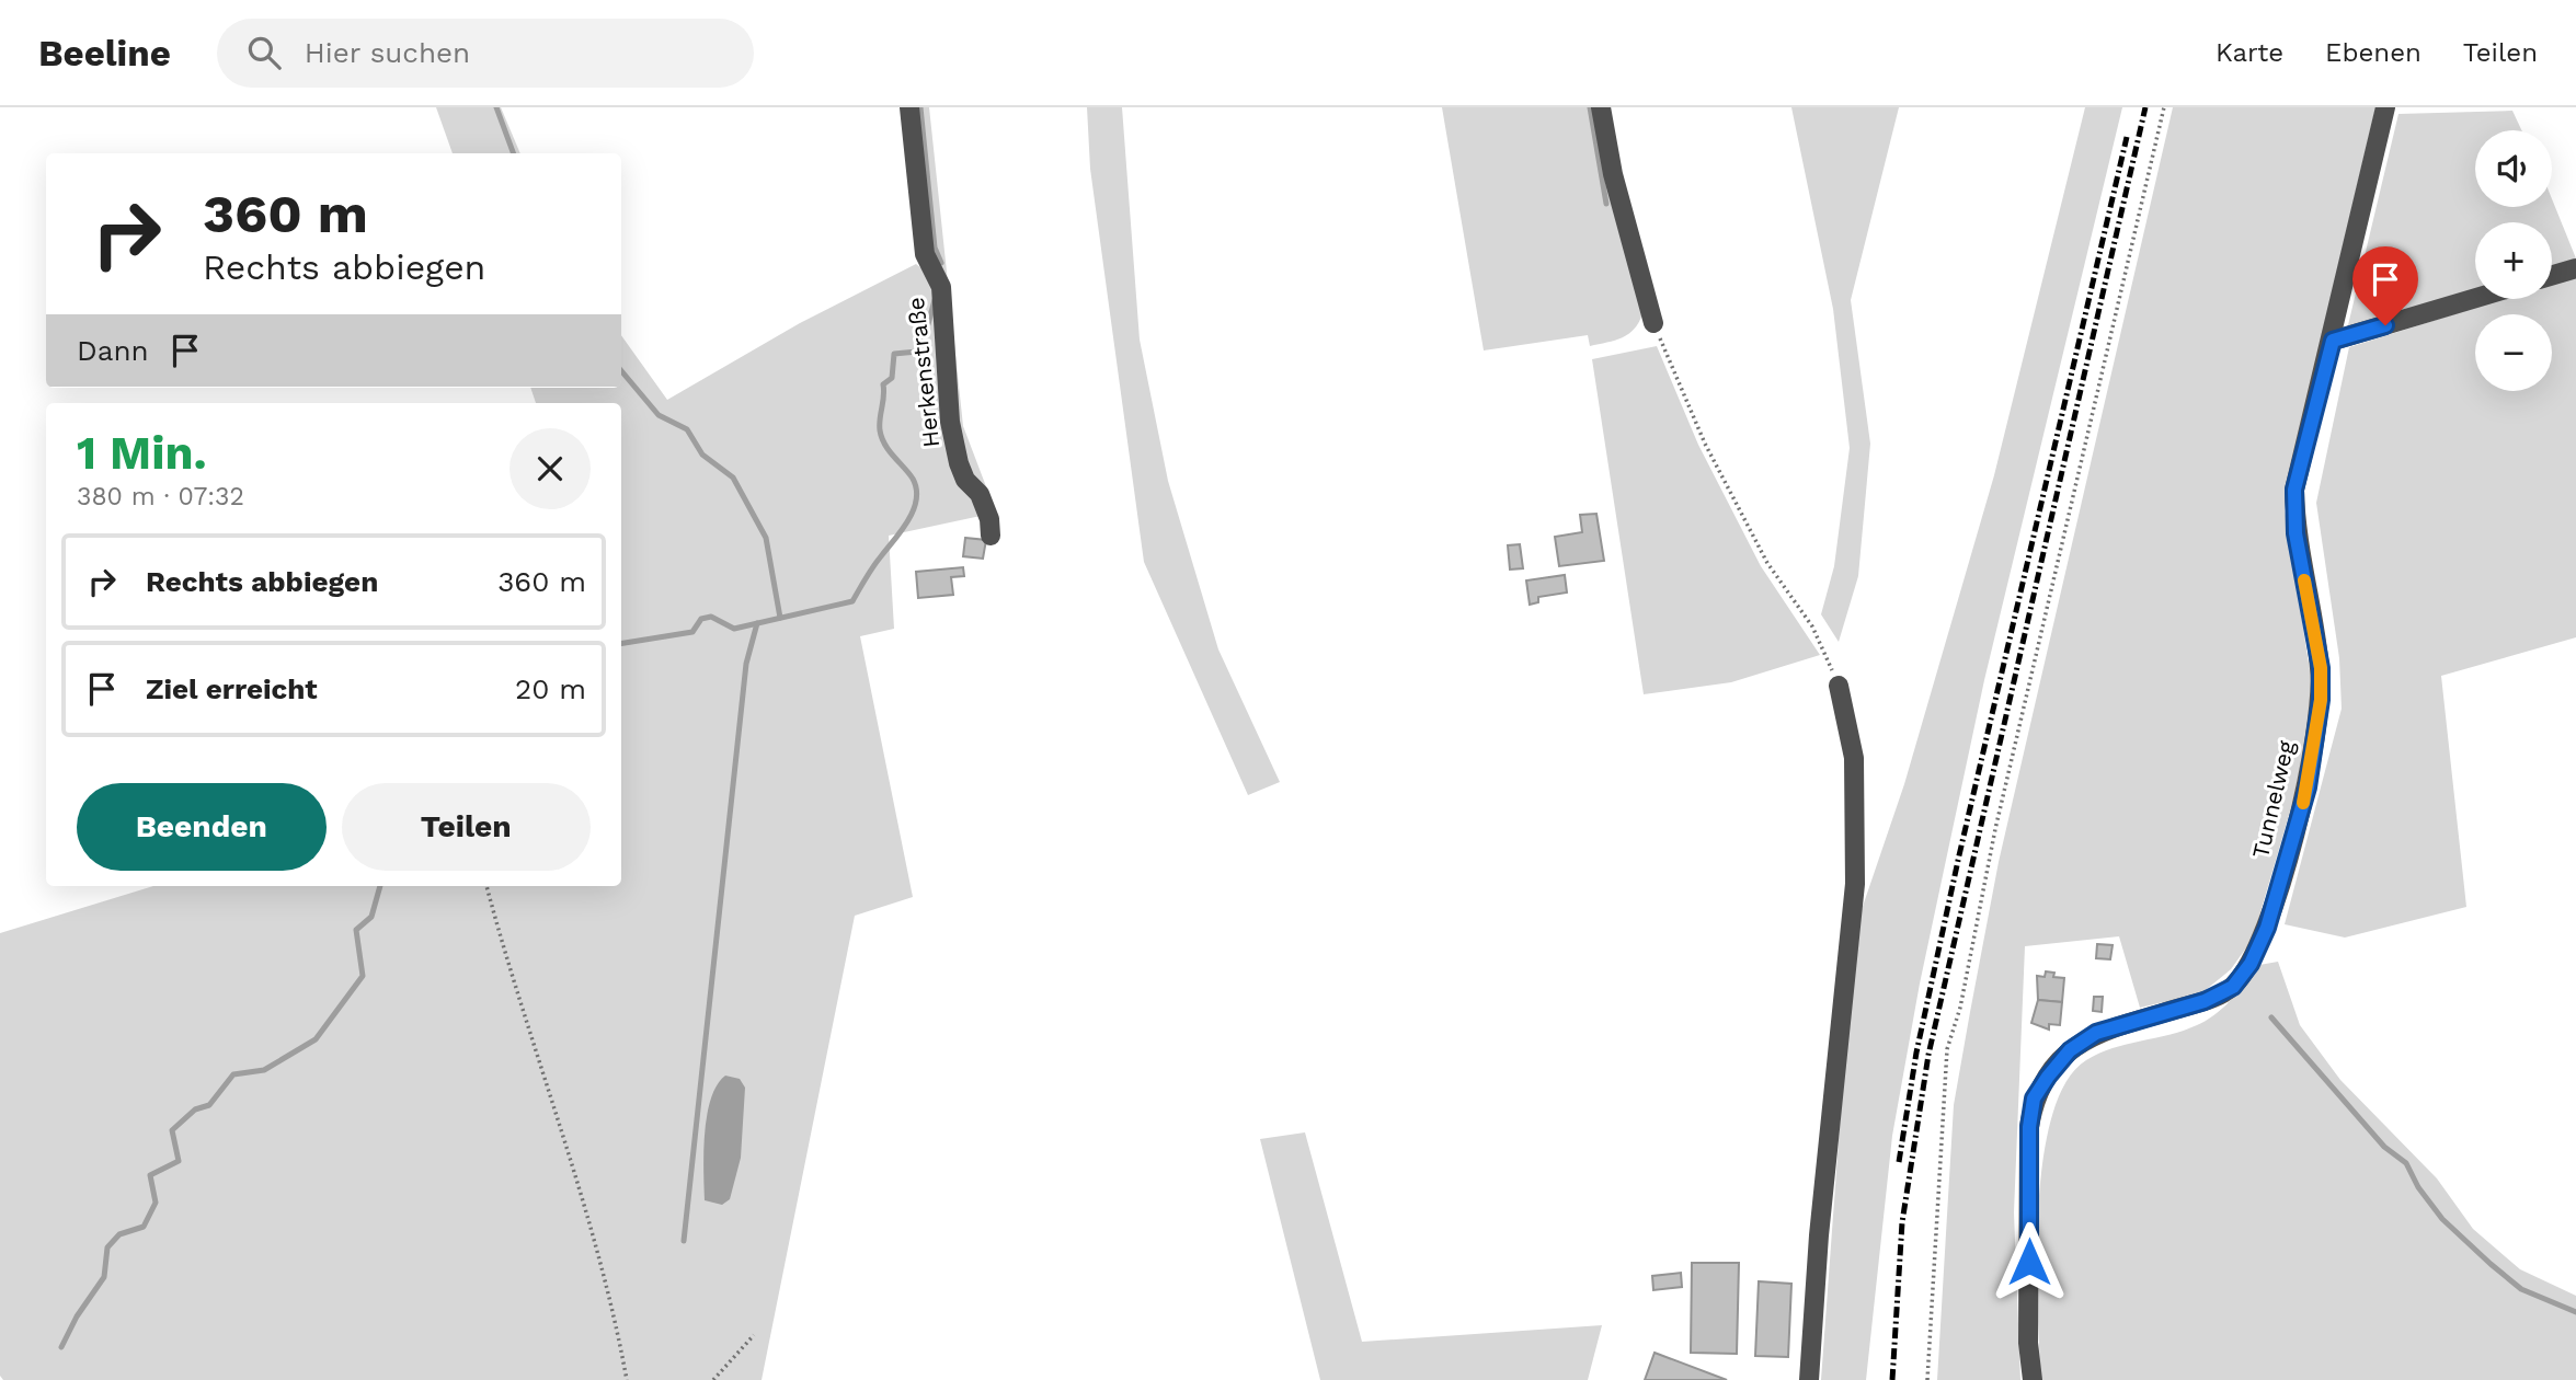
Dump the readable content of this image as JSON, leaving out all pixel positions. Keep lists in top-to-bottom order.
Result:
{
  "streets": {
    "street": ["Herkenstraße", "Tunnelweg"]
  },
  "page": {
    "header": "Beeline",
    "search": "Hier suchen",
    "nav": ["Karte", "Ebenen", "Teilen"],
    "map_buttons": ["+", "−"],
    "turn": ["360 m", "Rechts abbiegen"],
    "then": "Dann",
    "heading": ["1 Min.", "380 m · 07:32"],
    "list": [
      {
        "name": "Rechts abbiegen",
        "value": "360 m"
      },
      {
        "name": "Ziel erreicht",
        "value": "20 m"
      }
    ],
    "buttons": ["Beenden", "Teilen"]
  }
}
